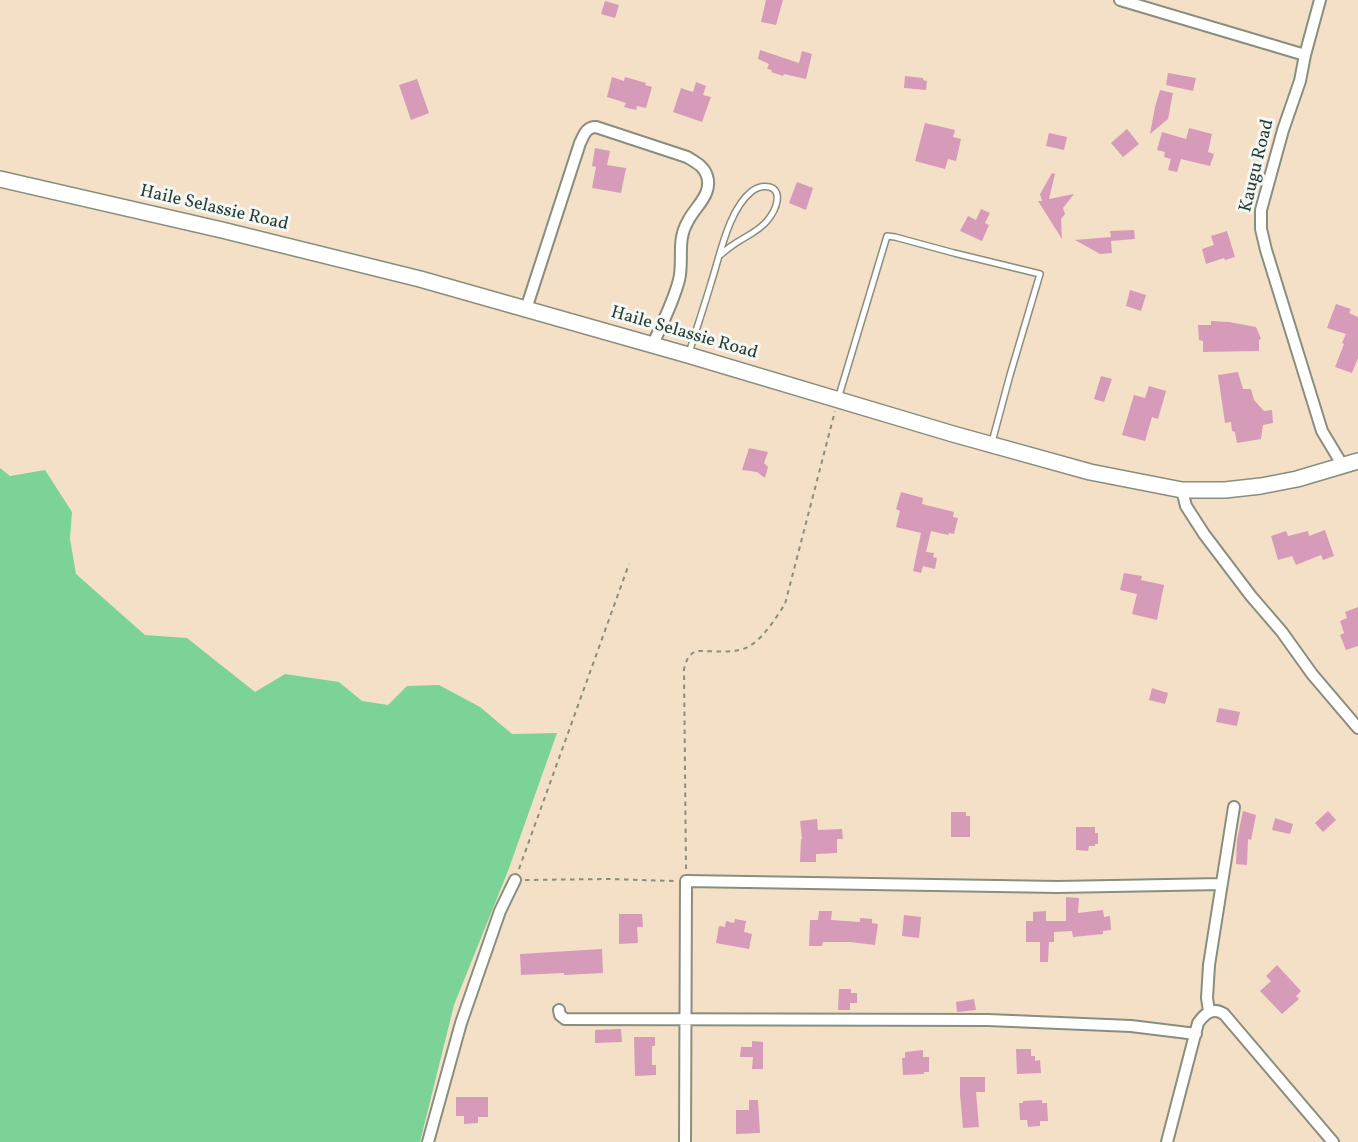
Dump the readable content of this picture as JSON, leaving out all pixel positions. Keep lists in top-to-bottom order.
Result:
{
  "streets": {
    "street": ["Kaugu Road", "Haile Selassie Road"]
  },
  "crossings": [
    ["Kaugu Road", "Haile Selassie Road"]
  ]
}
